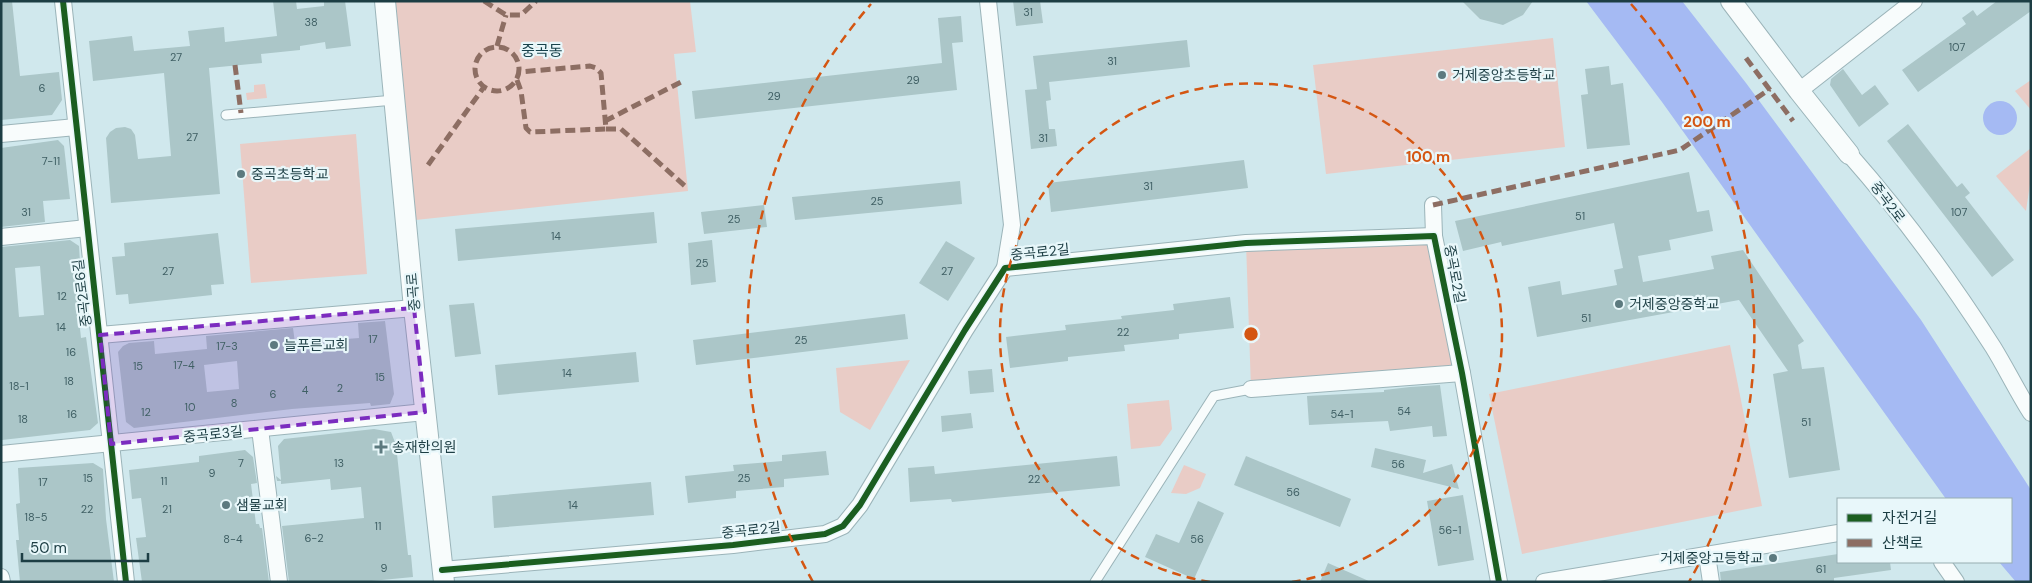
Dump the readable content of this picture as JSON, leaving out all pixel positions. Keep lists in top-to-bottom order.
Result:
{
  "streets": {
    "street": [
      "중곡2로",
      "중곡로2길",
      "중곡로",
      "중곡2로6길",
      "중곡로3길"
    ]
  },
  "crossings": [
    ["중곡로2길", "중곡로"],
    ["중곡로", "중곡로3길"],
    ["중곡2로6길", "중곡로3길"]
  ],
  "districts": ["중곡동"],
  "places": {
    "other": [
      "거제중앙초등학교",
      "중곡초등학교",
      "거제중앙중학교",
      "늘푸른교회",
      "샘물교회",
      "거제중앙고등학교"
    ],
    "health": ["송재한의원"]
  },
  "house_numbers": [
    "31",
    "38",
    "107",
    "27",
    "31",
    "29",
    "6",
    "29",
    "27",
    "31",
    "7-11",
    "31",
    "25",
    "31",
    "107",
    "51",
    "25",
    "14",
    "25",
    "27",
    "27",
    "12",
    "51",
    "14",
    "22",
    "17",
    "25",
    "17-3",
    "16",
    "17-4",
    "15",
    "14",
    "15",
    "18",
    "18-1",
    "2",
    "4",
    "6",
    "8",
    "10",
    "54",
    "12",
    "16",
    "54-1",
    "18",
    "51",
    "7",
    "13",
    "56",
    "9",
    "15",
    "25",
    "22",
    "11",
    "17",
    "56",
    "14",
    "22",
    "21",
    "18-5",
    "11",
    "56-1",
    "6-2",
    "8-4",
    "56",
    "9",
    "61"
  ],
  "legend": ["자전거길", "산책로"],
  "scale_bar": "50 m",
  "rings": ["200 m", "100 m"]
}
